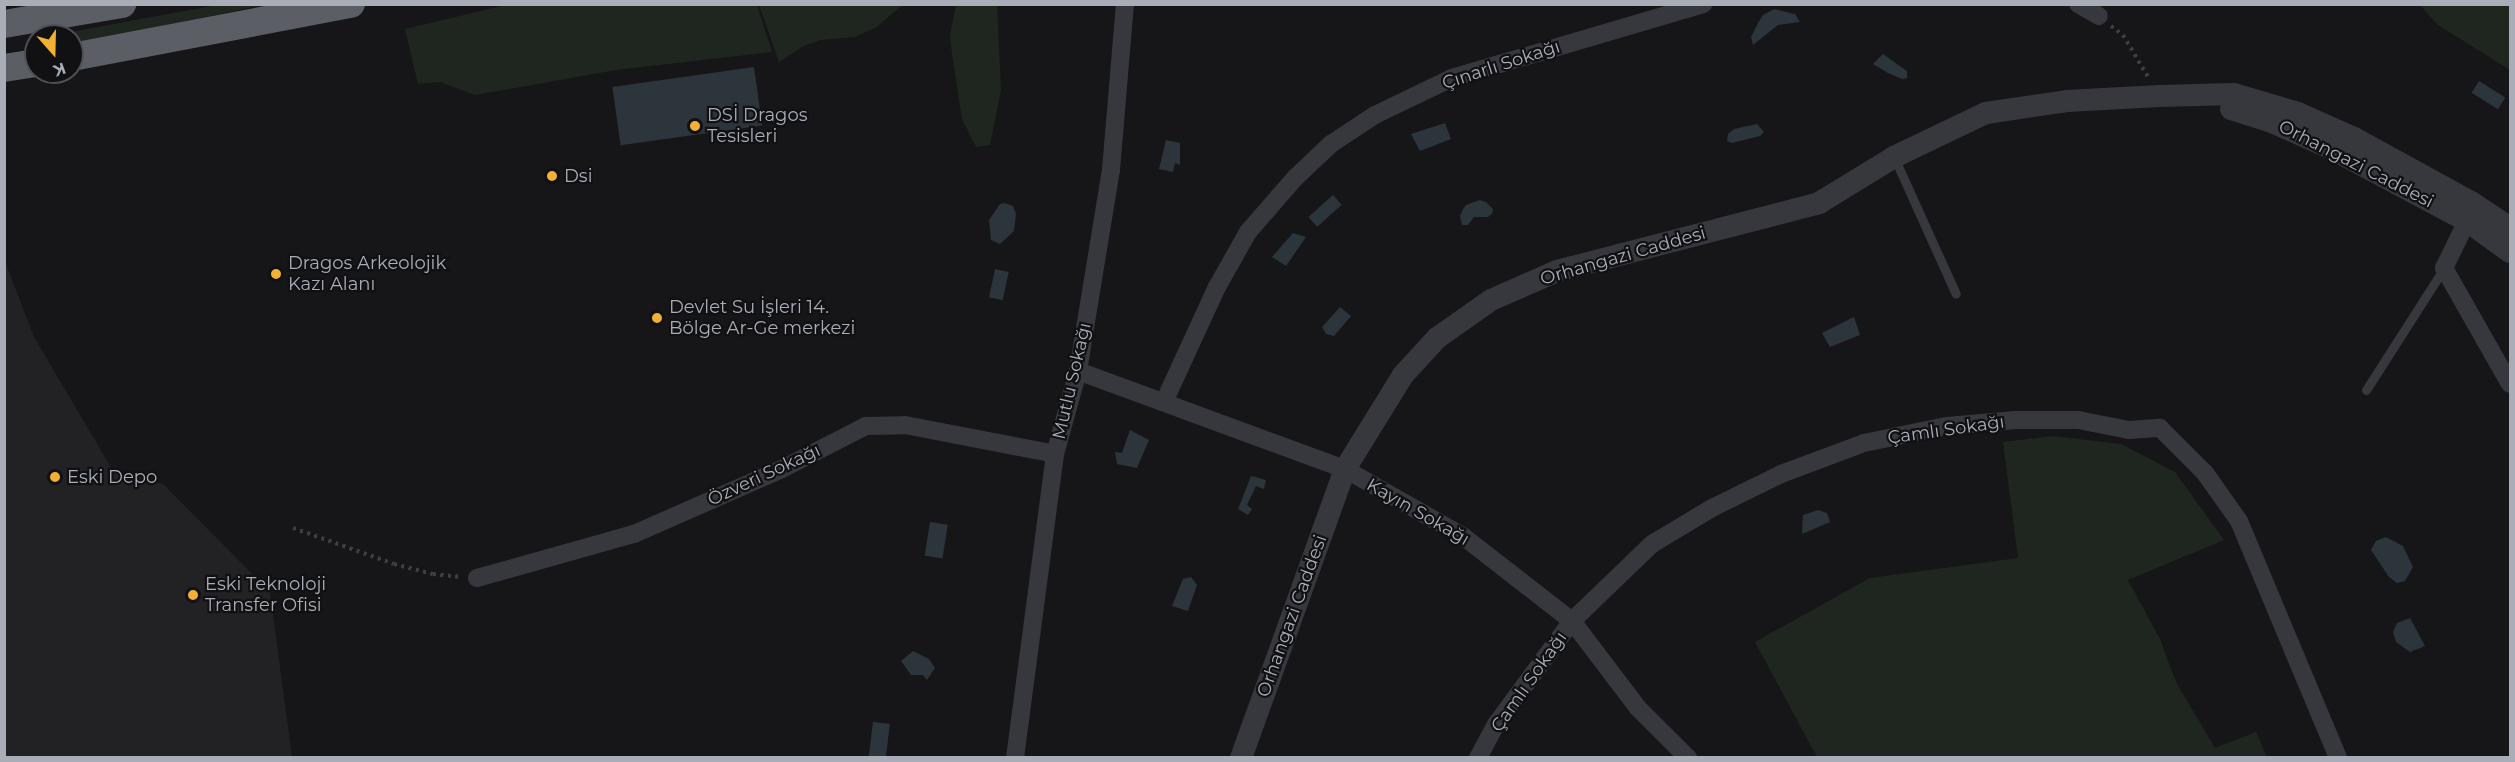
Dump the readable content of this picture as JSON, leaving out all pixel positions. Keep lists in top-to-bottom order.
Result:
{
  "streets": {
    "street": [
      "Çınarlı Sokağı",
      "Orhangazi Caddesi",
      "Mutlu Sokağı",
      "Çamlı Sokağı",
      "Özveri Sokağı",
      "Kayın Sokağı"
    ]
  },
  "crossings": [
    ["Çınarlı Sokağı", "Kayın Sokağı"],
    ["Orhangazi Caddesi", "Kayın Sokağı"],
    ["Mutlu Sokağı", "Özveri Sokağı"],
    ["Mutlu Sokağı", "Kayın Sokağı"],
    ["Çamlı Sokağı", "Kayın Sokağı"]
  ],
  "places": [
    "DSİ Dragos Tesisleri",
    "Dsi",
    "Dragos Arkeolojik Kazı Alanı",
    "Devlet Su İşleri 14. Bölge Ar-Ge merkezi",
    "Eski Depo",
    "Eski Teknoloji Transfer Ofisi"
  ],
  "north": "bottom"
}
